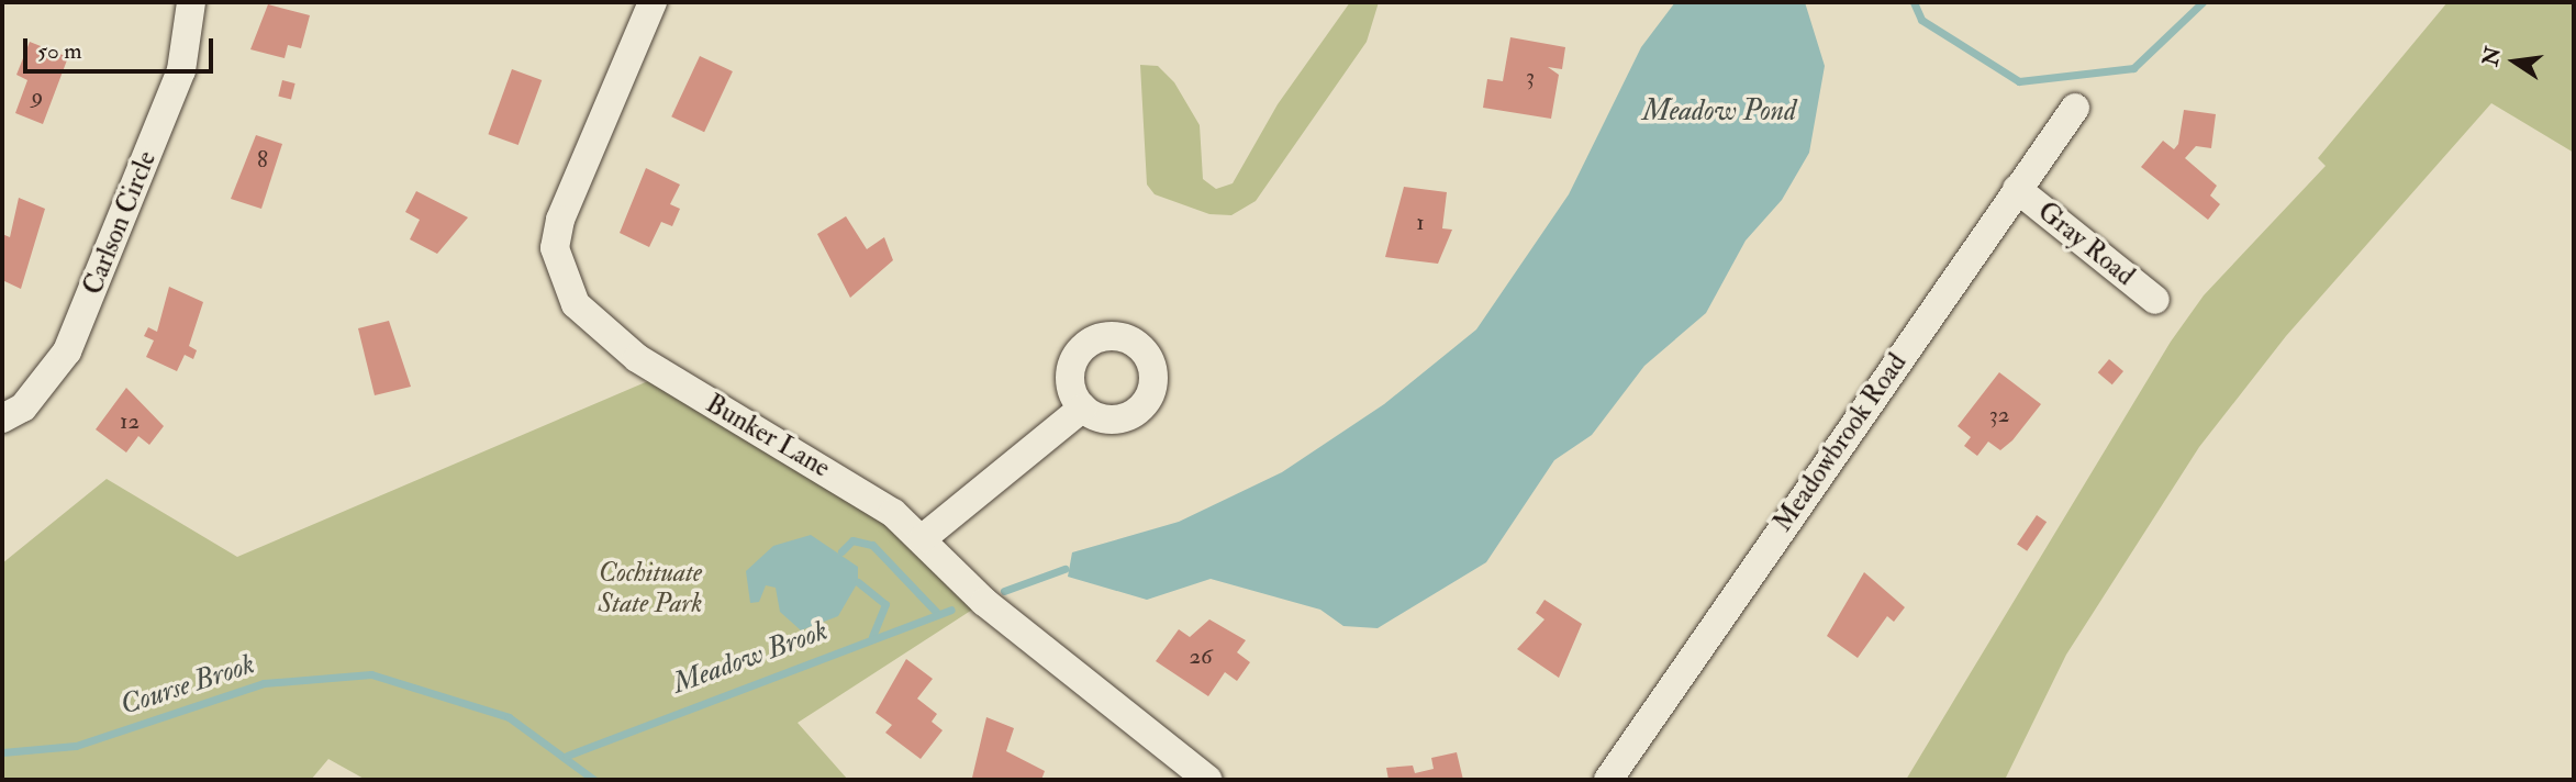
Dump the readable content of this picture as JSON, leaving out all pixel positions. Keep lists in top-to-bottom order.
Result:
{
  "streets": {
    "street": [
      "Carlson Circle",
      "Gray Road",
      "Bunker Lane",
      "Meadowbrook Road"
    ]
  },
  "crossings": [
    ["Gray Road", "Meadowbrook Road"]
  ],
  "water": ["Meadow Pond", "Meadow Brook", "Course Brook"],
  "parks": ["Cochituate State Park"],
  "house_numbers": [
    "3",
    "9",
    "8",
    "1",
    "32",
    "12",
    "26"
  ],
  "scale_bar": "50 m",
  "north": "left"
}
